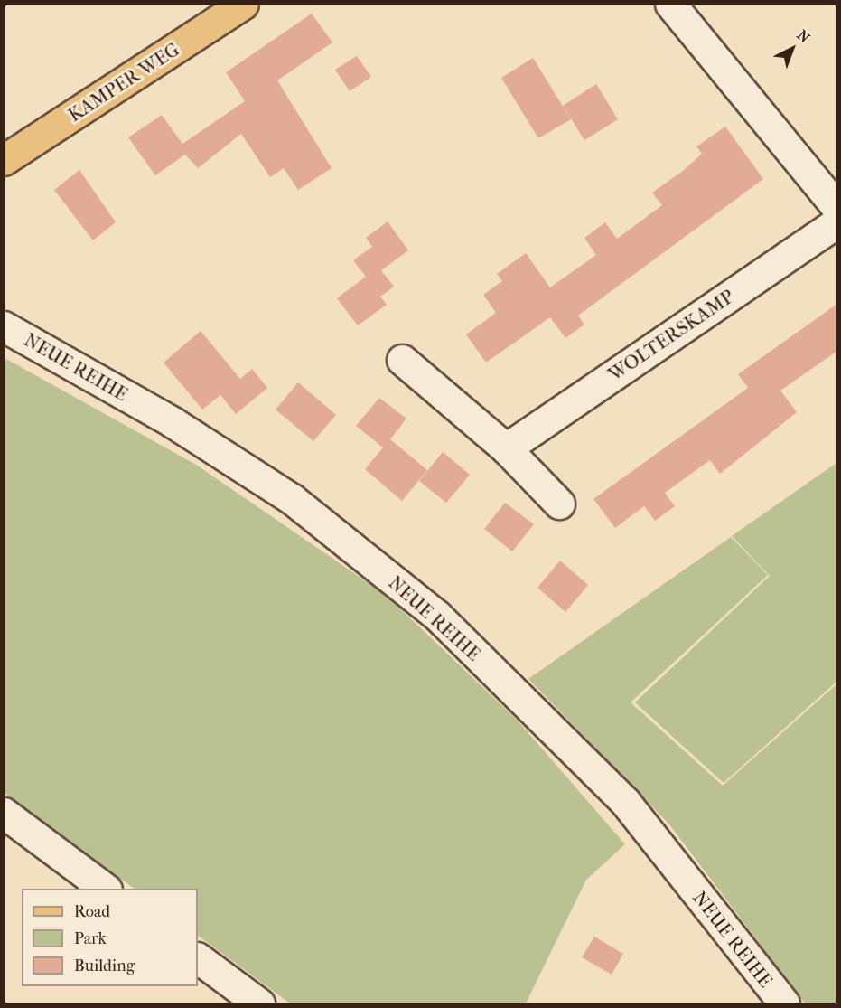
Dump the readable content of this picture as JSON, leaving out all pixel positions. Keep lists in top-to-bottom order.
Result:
{
  "streets": {
    "main road": ["KAMPER WEG"],
    "street": ["WOLTERSKAMP", "NEUE REIHE"]
  },
  "legend": ["Road", "Park", "Building"],
  "north": "top right"
}
